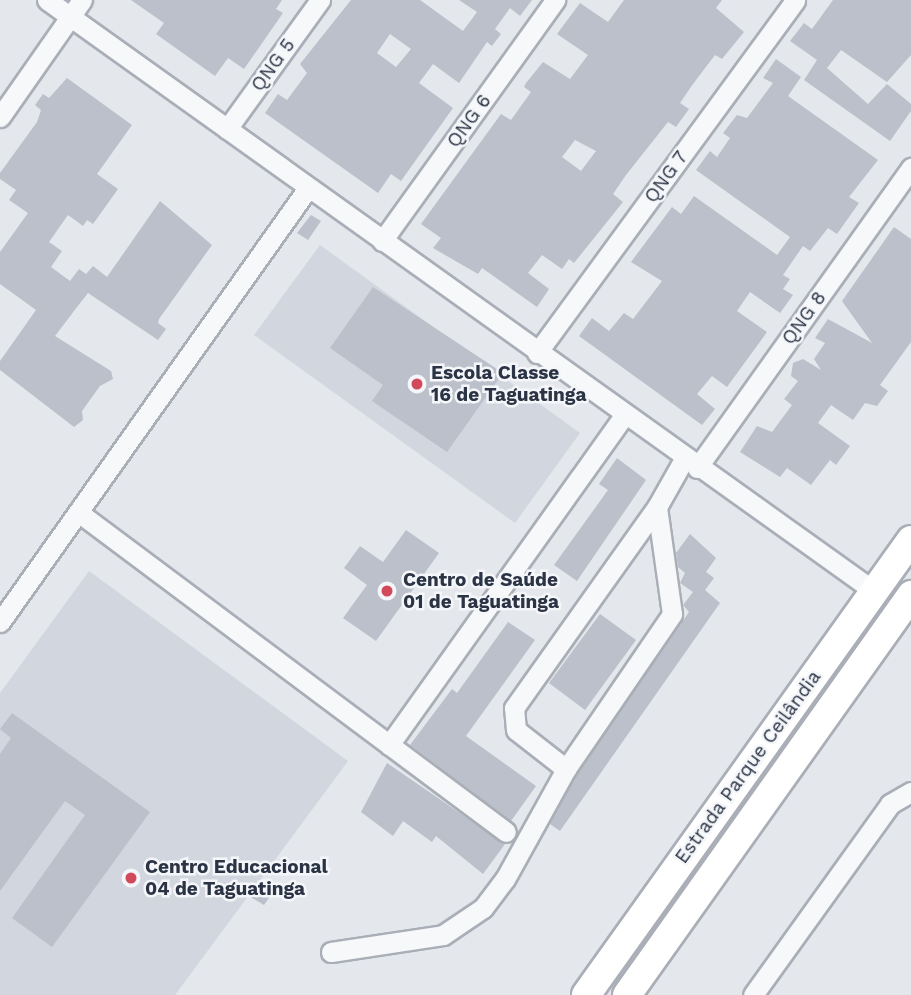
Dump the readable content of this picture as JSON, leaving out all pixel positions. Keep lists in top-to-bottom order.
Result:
{
  "streets": {
    "highway": ["Estrada Parque Ceilândia"],
    "street": [
      "QNG 5",
      "QNG 6",
      "QNG 7",
      "QNG 8"
    ]
  },
  "places": ["Escola Classe 16 de Taguatinga", "Centro de Saúde 01 de Taguatinga", "Centro Educacional 04 de Taguatinga"]
}
